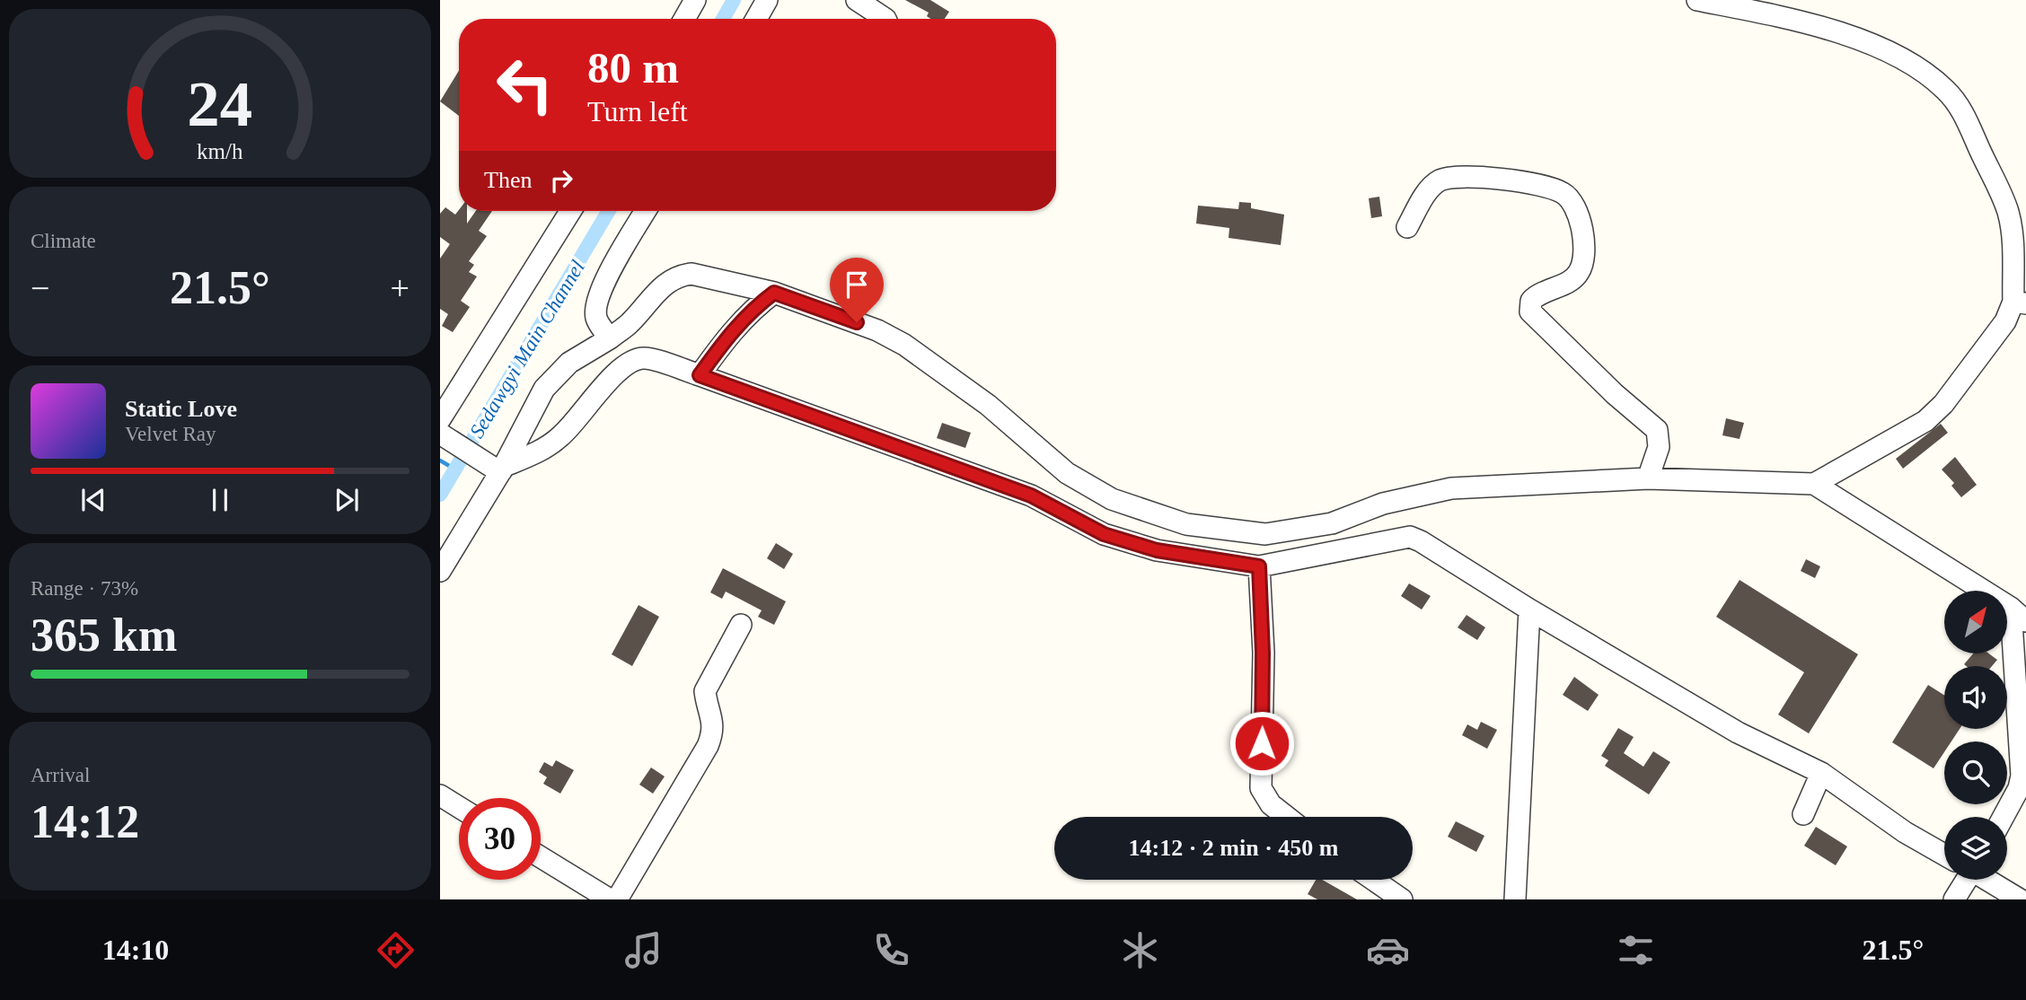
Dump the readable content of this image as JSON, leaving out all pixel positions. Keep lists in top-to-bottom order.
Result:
{
  "water": ["Sedawgyi Main Channel"],
  "north": "top right",
  "page": {
    "turn": ["80 m", "Turn left"],
    "then": "Then",
    "tile": [
      "Climate",
      ["Range · 73%", "365 km"],
      ["Arrival", "14:12"]
    ],
    "heat": ["−", "21.5°", "+"],
    "song": ["Static Love", "Velvet Ray"],
    "limit": "30",
    "trip": "14:12 · 2 min · 450 m",
    "tabs": ["14:10", "21.5°"],
    "gauge": ["24", "km/h"]
  }
}
